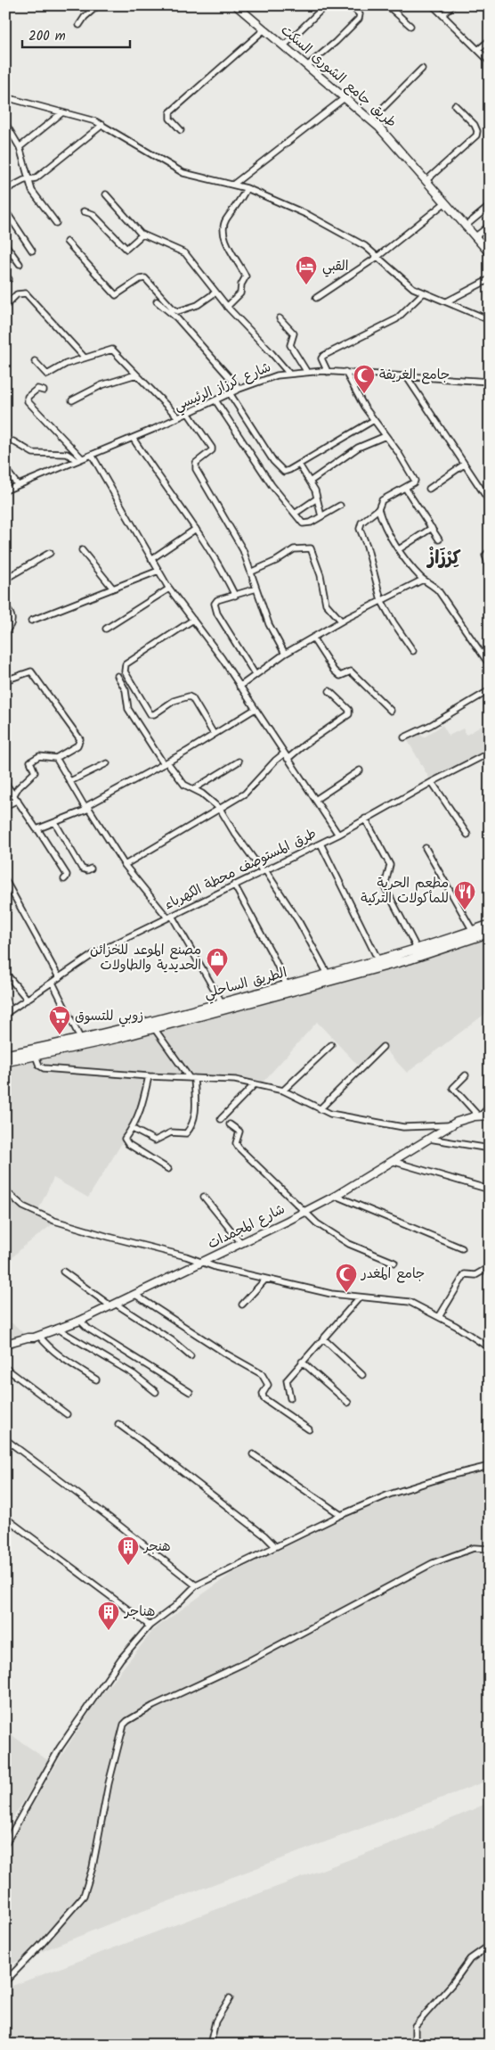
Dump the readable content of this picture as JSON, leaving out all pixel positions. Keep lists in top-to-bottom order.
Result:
{
  "streets": {
    "highway": ["الطريق الساحلي"],
    "main road": ["طريق جامع الشورى السكت", "شارع المجمدات"],
    "street": ["شارع كرزاز الرئيسي", "طرق المستوصف محطة الكهرباء"]
  },
  "districts": ["كِرْزَازْ"],
  "places": {
    "hotel": ["القبي"],
    "mosque": ["جامع الغريفة", "جامع المغدر"],
    "restaurant": ["مطعم الحرية للمأكولات التركية"],
    "shop": ["مصنع الموعد للخزائن الحديدية والطاولات"],
    "supermarket": ["زوبي للتسوق"],
    "building": ["هنجر", "هناجر"]
  },
  "scale_bar": "200 m"
}
